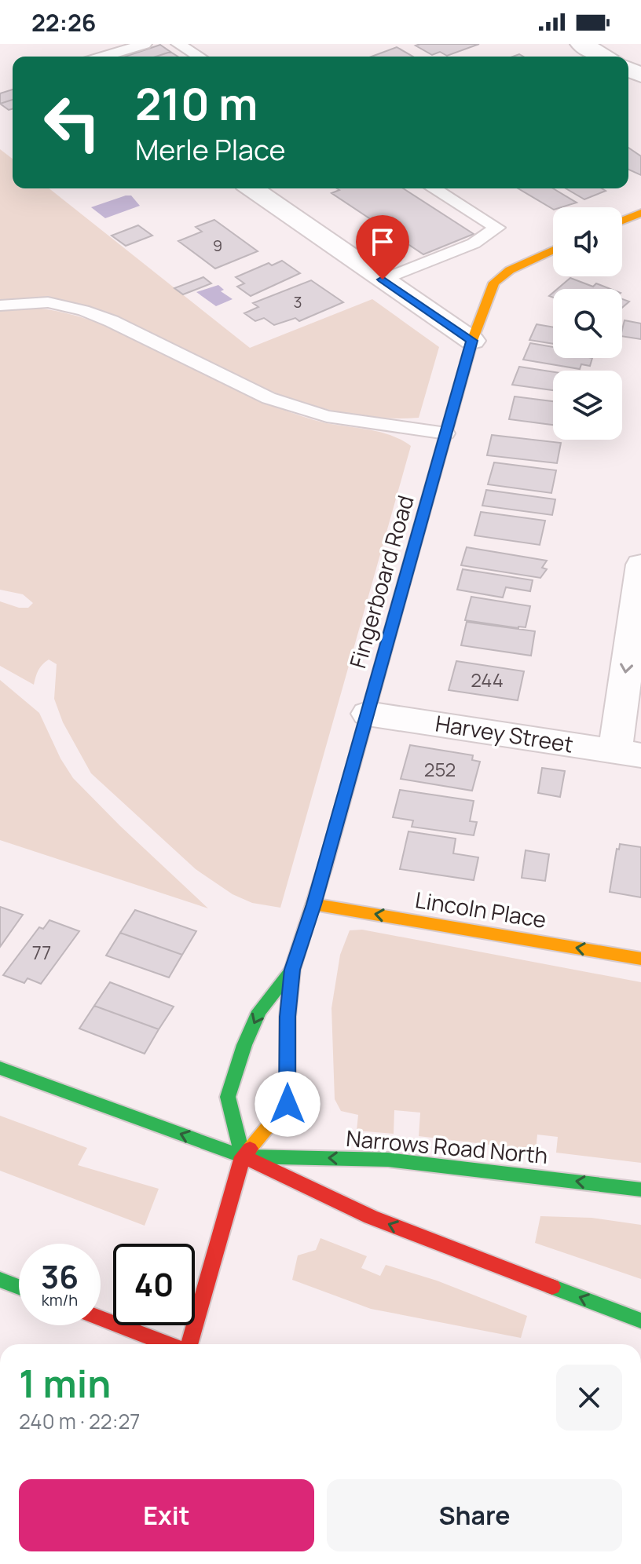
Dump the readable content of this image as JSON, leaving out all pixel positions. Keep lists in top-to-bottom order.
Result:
{
  "streets": {
    "main road": ["Fingerboard Road", "Lincoln Place", "Narrows Road North"],
    "street": ["Harvey Street"]
  },
  "crossings": [
    ["Fingerboard Road", "Harvey Street"],
    ["Fingerboard Road", "Lincoln Place"],
    ["Fingerboard Road", "Narrows Road North"]
  ],
  "one_way": ["Lincoln Place"],
  "house_numbers": [
    "9",
    "3",
    "244",
    "252",
    "77"
  ],
  "page": {
    "status": "22:26",
    "turn": ["210 m", "Merle Place"],
    "speed": "36 km/h",
    "limit": "40",
    "heading": ["1 min", "240 m · 22:27"],
    "buttons": ["Exit", "Share"]
  }
}
